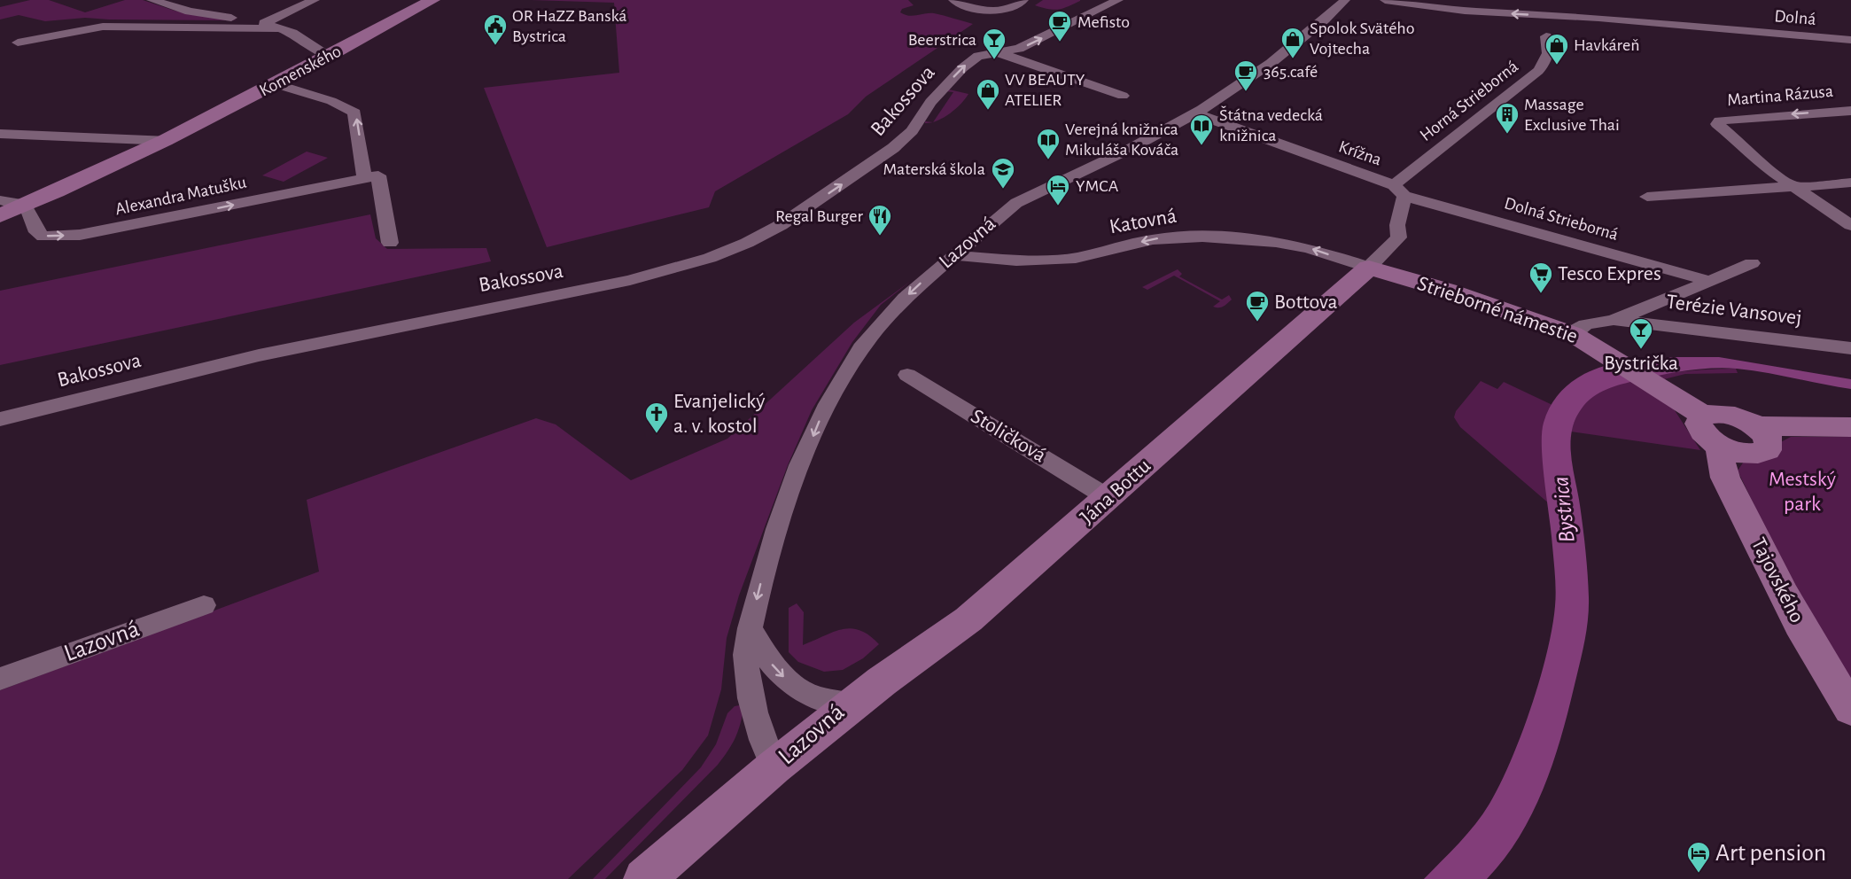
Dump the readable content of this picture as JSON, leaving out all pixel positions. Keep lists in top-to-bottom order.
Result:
{
  "streets": {
    "street": [
      "Dolná",
      "Komenského",
      "Martina Rázusa",
      "Bakossova",
      "Horná Strieborná",
      "Krížna",
      "Alexandra Matušku",
      "Dolná Strieborná",
      "Katovná",
      "Lazovná",
      "Strieborné námestie",
      "Terézie Vansovej",
      "Stoličková",
      "Jána Bottu",
      "Tajovského"
    ]
  },
  "crossings": [
    ["Dolná", "Horná Strieborná"],
    ["Komenského", "Alexandra Matušku"],
    ["Horná Strieborná", "Krížna"],
    ["Horná Strieborná", "Dolná Strieborná"],
    ["Krížna", "Dolná Strieborná"],
    ["Krížna", "Lazovná"],
    ["Dolná Strieborná", "Terézie Vansovej"],
    ["Katovná", "Lazovná"],
    ["Katovná", "Strieborné námestie"],
    ["Katovná", "Jána Bottu"],
    ["Lazovná", "Jána Bottu"],
    ["Strieborné námestie", "Terézie Vansovej"],
    ["Strieborné námestie", "Jána Bottu"],
    ["Stoličková", "Jána Bottu"]
  ],
  "one_way": ["Bakossova", "Katovná"],
  "water": ["Bystrica"],
  "parks": ["Mestský park"],
  "places": {
    "cafe": ["Mefisto", "365.café", "Bottova"],
    "public building": ["OR HaZZ Banská Bystrica"],
    "shop": ["Spolok Svätého Vojtecha", "Havkáreň", "VV BEAUTY ATELIER"],
    "bar": ["Beerstrica", "Bystrička"],
    "building": ["Massage Exclusive Thai"],
    "library": ["Štátna vedecká knižnica", "Verejná knižnica Mikuláša Kováča"],
    "school or university": ["Materská škola"],
    "hotel": ["YMCA", "Art pension"],
    "restaurant": ["Regal Burger"],
    "supermarket": ["Tesco Expres"],
    "church": ["Evanjelický a. v. kostol"]
  }
}
